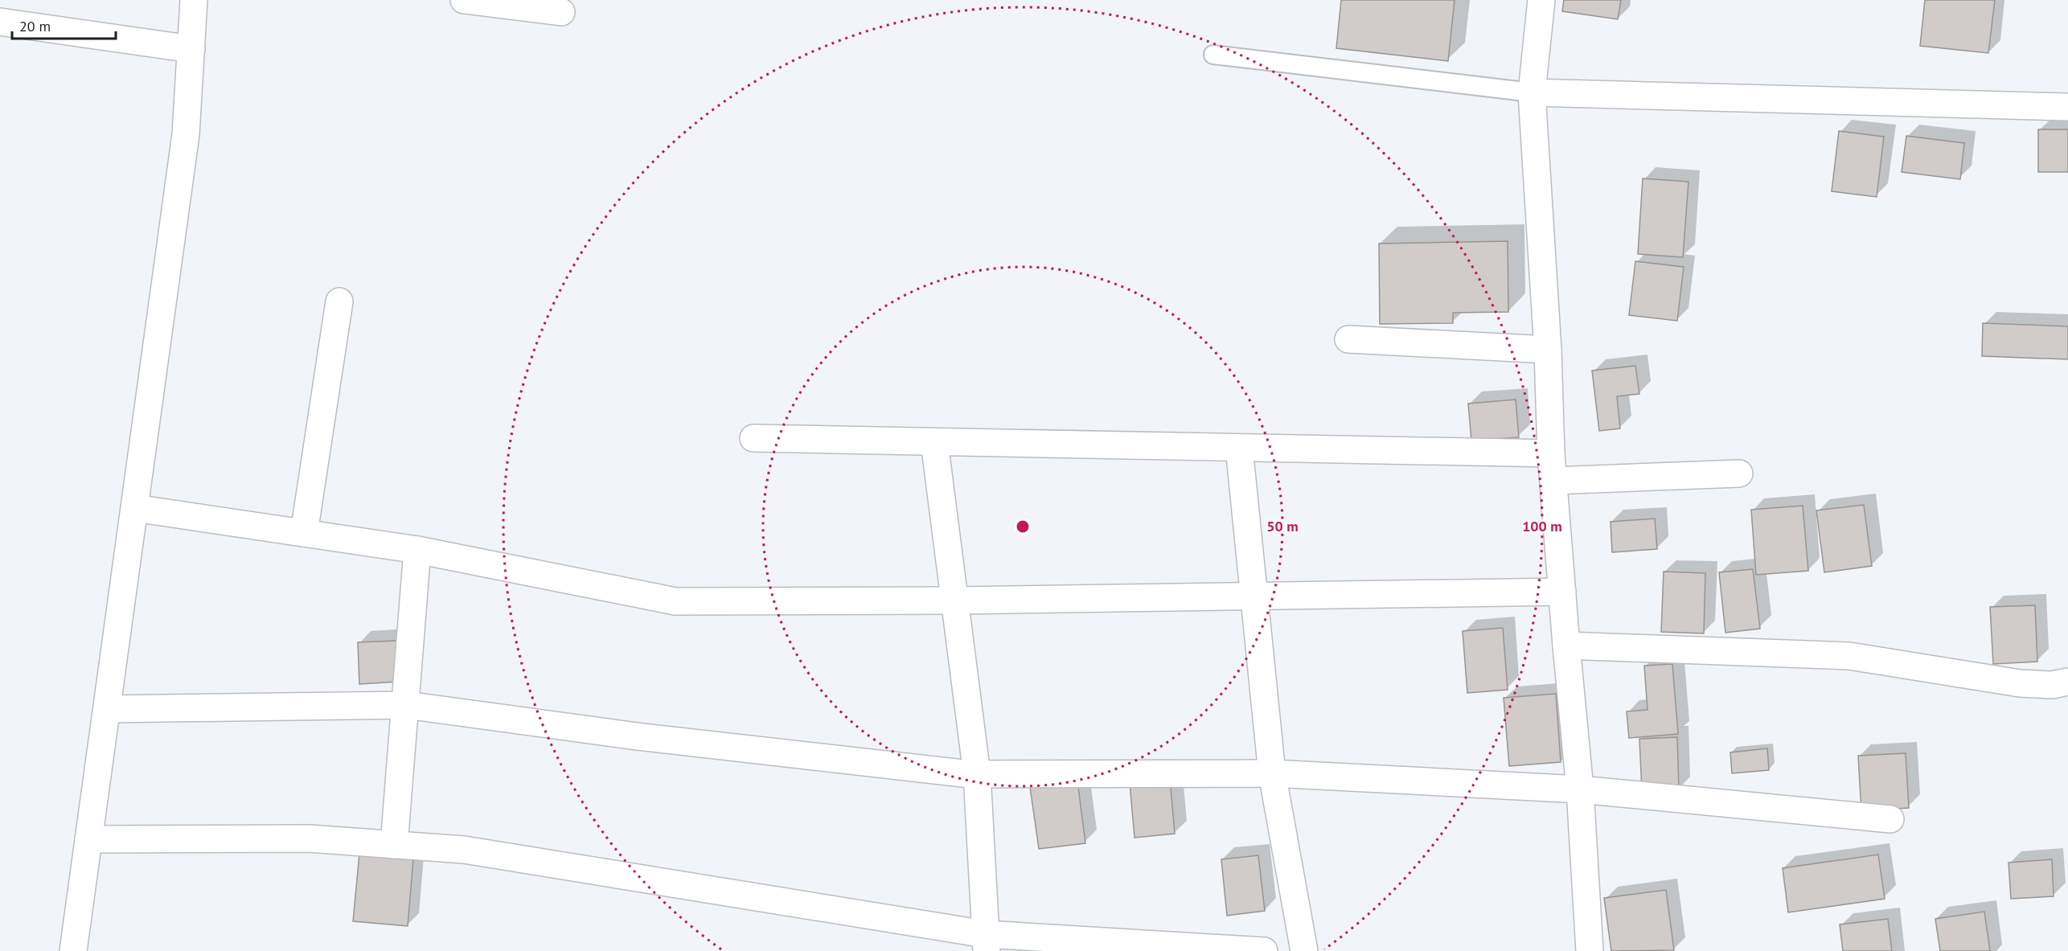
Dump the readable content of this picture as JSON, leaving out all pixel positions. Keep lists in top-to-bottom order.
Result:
{
  "scale_bar": "20 m",
  "rings": ["50 m", "100 m"]
}
